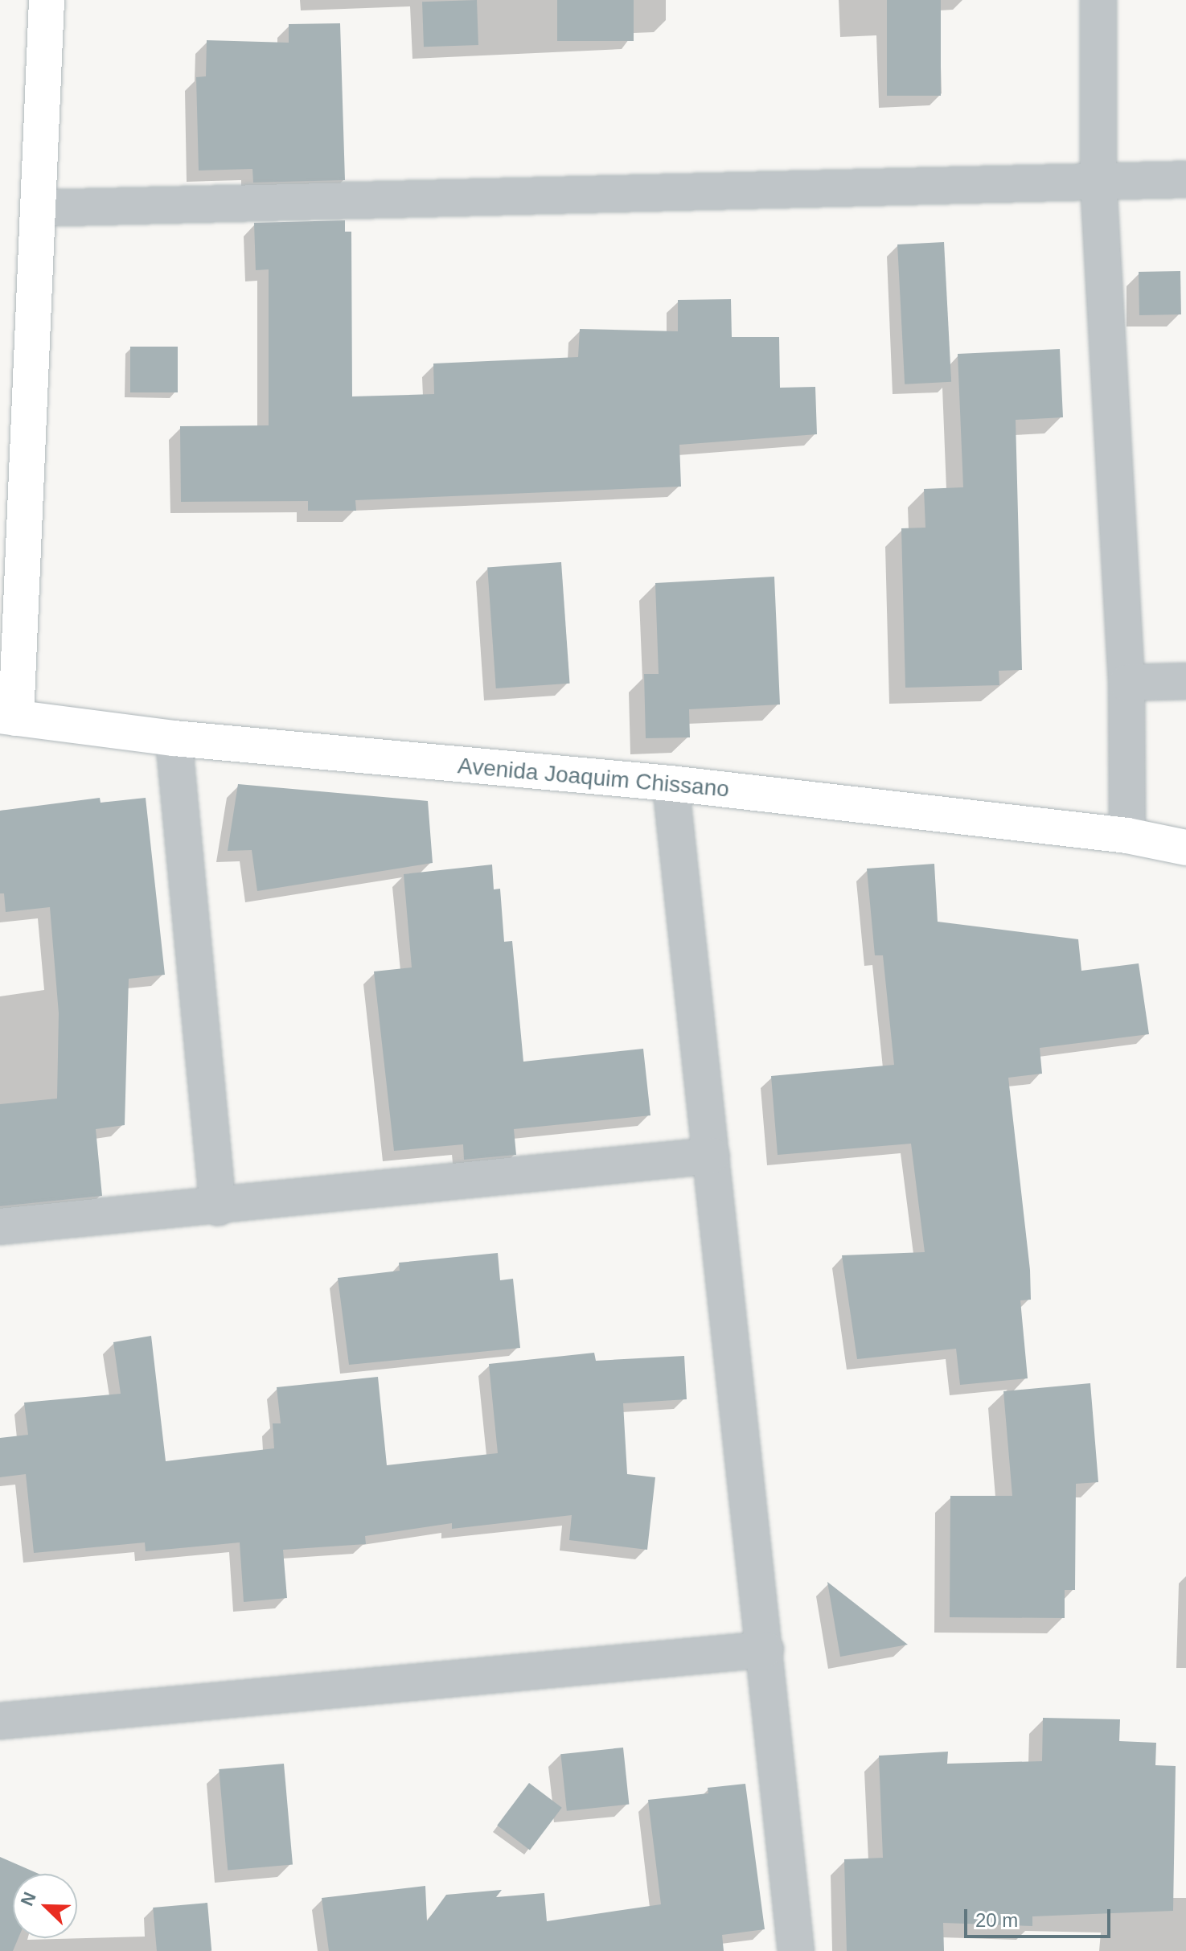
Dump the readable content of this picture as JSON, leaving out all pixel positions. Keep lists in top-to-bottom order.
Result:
{
  "streets": {
    "street": ["Avenida Joaquim Chissano"]
  },
  "scale_bar": "20 m",
  "north": "top left"
}
